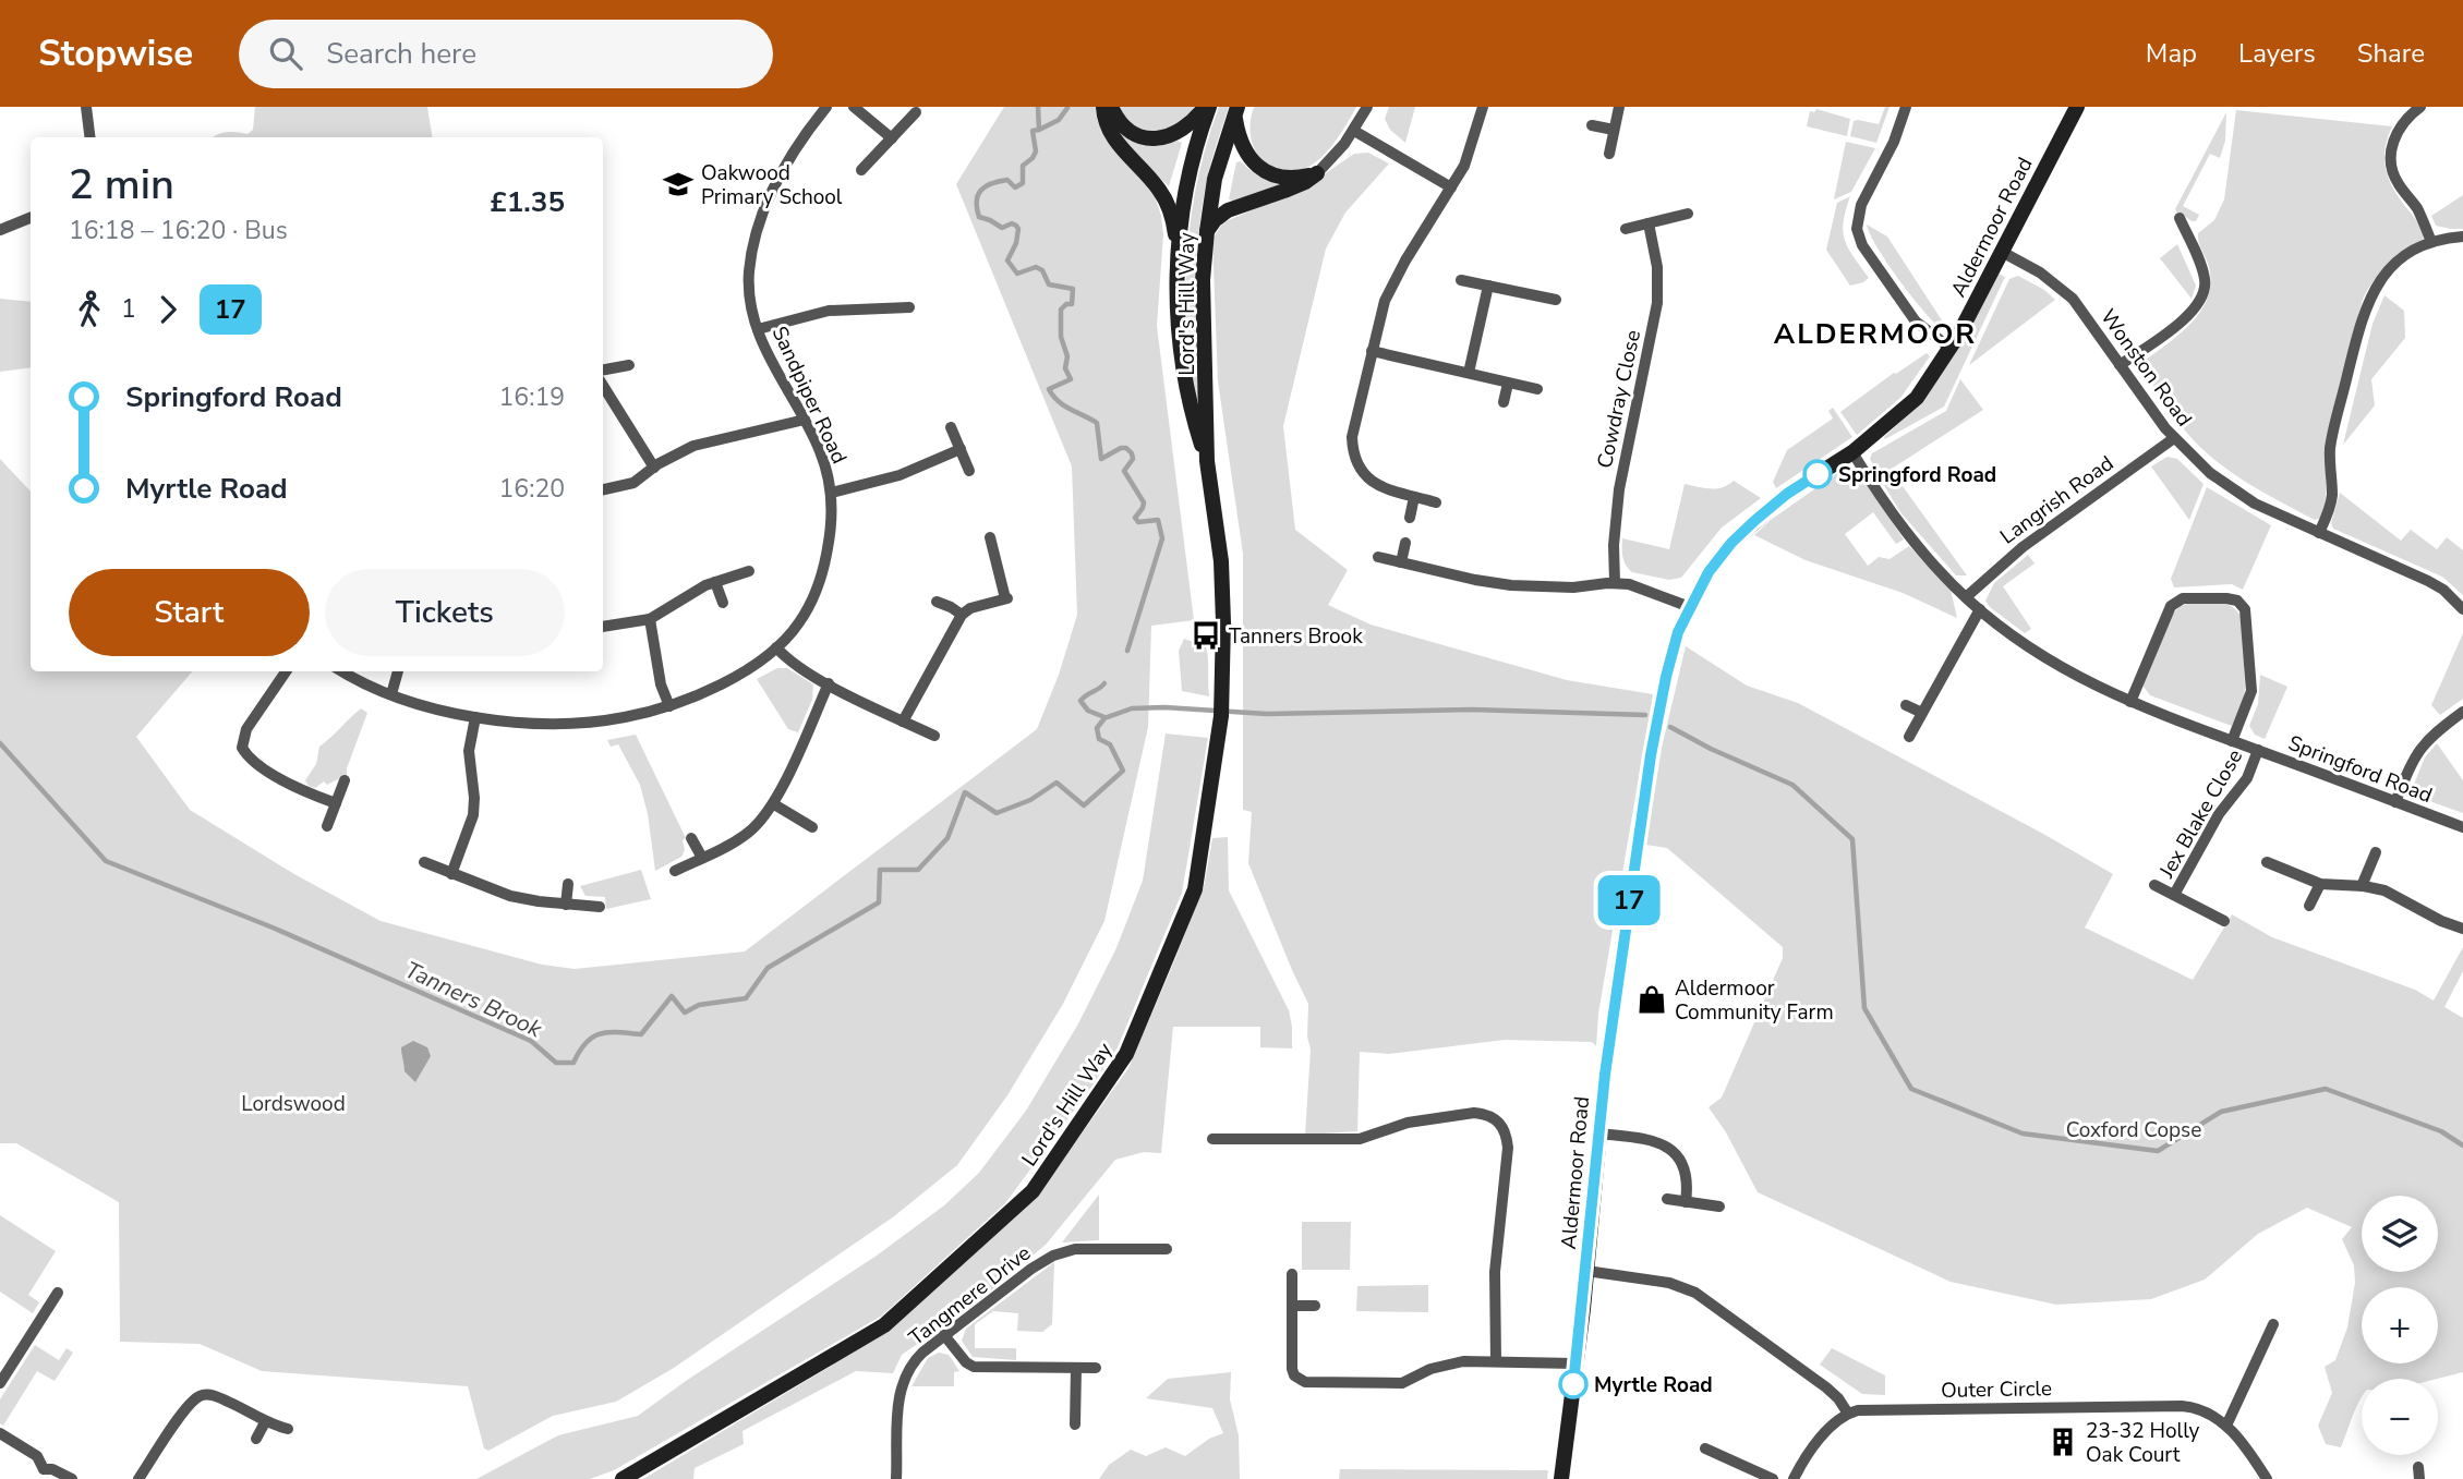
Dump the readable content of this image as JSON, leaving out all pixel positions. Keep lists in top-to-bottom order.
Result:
{
  "streets": {
    "street": [
      "Aldermoor Road",
      "Lord's Hill Way",
      "Wonston Road",
      "Sandpiper Road",
      "Cowdray Close",
      "Langrish Road",
      "Springford Road",
      "Jex Blake Close",
      "Tangmere Drive",
      "Outer Circle"
    ]
  },
  "crossings": [
    ["Aldermoor Road", "Wonston Road"],
    ["Aldermoor Road", "Springford Road"],
    ["Wonston Road", "Langrish Road"],
    ["Langrish Road", "Springford Road"],
    ["Springford Road", "Jex Blake Close"]
  ],
  "districts": ["ALDERMOOR"],
  "water": ["Tanners Brook"],
  "parks": ["Lordswood", "Coxford Copse"],
  "places": {
    "school or university": ["Oakwood Primary School"],
    "other": ["Springford Road", "Myrtle Road"],
    "bus stop": ["Tanners Brook"],
    "shop": ["Aldermoor Community Farm"],
    "building": ["23-32 Holly Oak Court"]
  },
  "lines": ["bus line 17"],
  "page": {
    "header": "Stopwise",
    "search": "Search here",
    "nav": ["Map", "Layers", "Share"],
    "on_map": "17",
    "heading": ["2 min", "16:18 – 16:20 · Bus", "£1.35"],
    "legs": ["1", "17"],
    "list": [
      {
        "name": "Springford Road",
        "value": "16:19"
      },
      {
        "name": "Myrtle Road",
        "value": "16:20"
      }
    ],
    "buttons": ["Start", "Tickets"],
    "map_buttons": ["+", "−"]
  }
}
